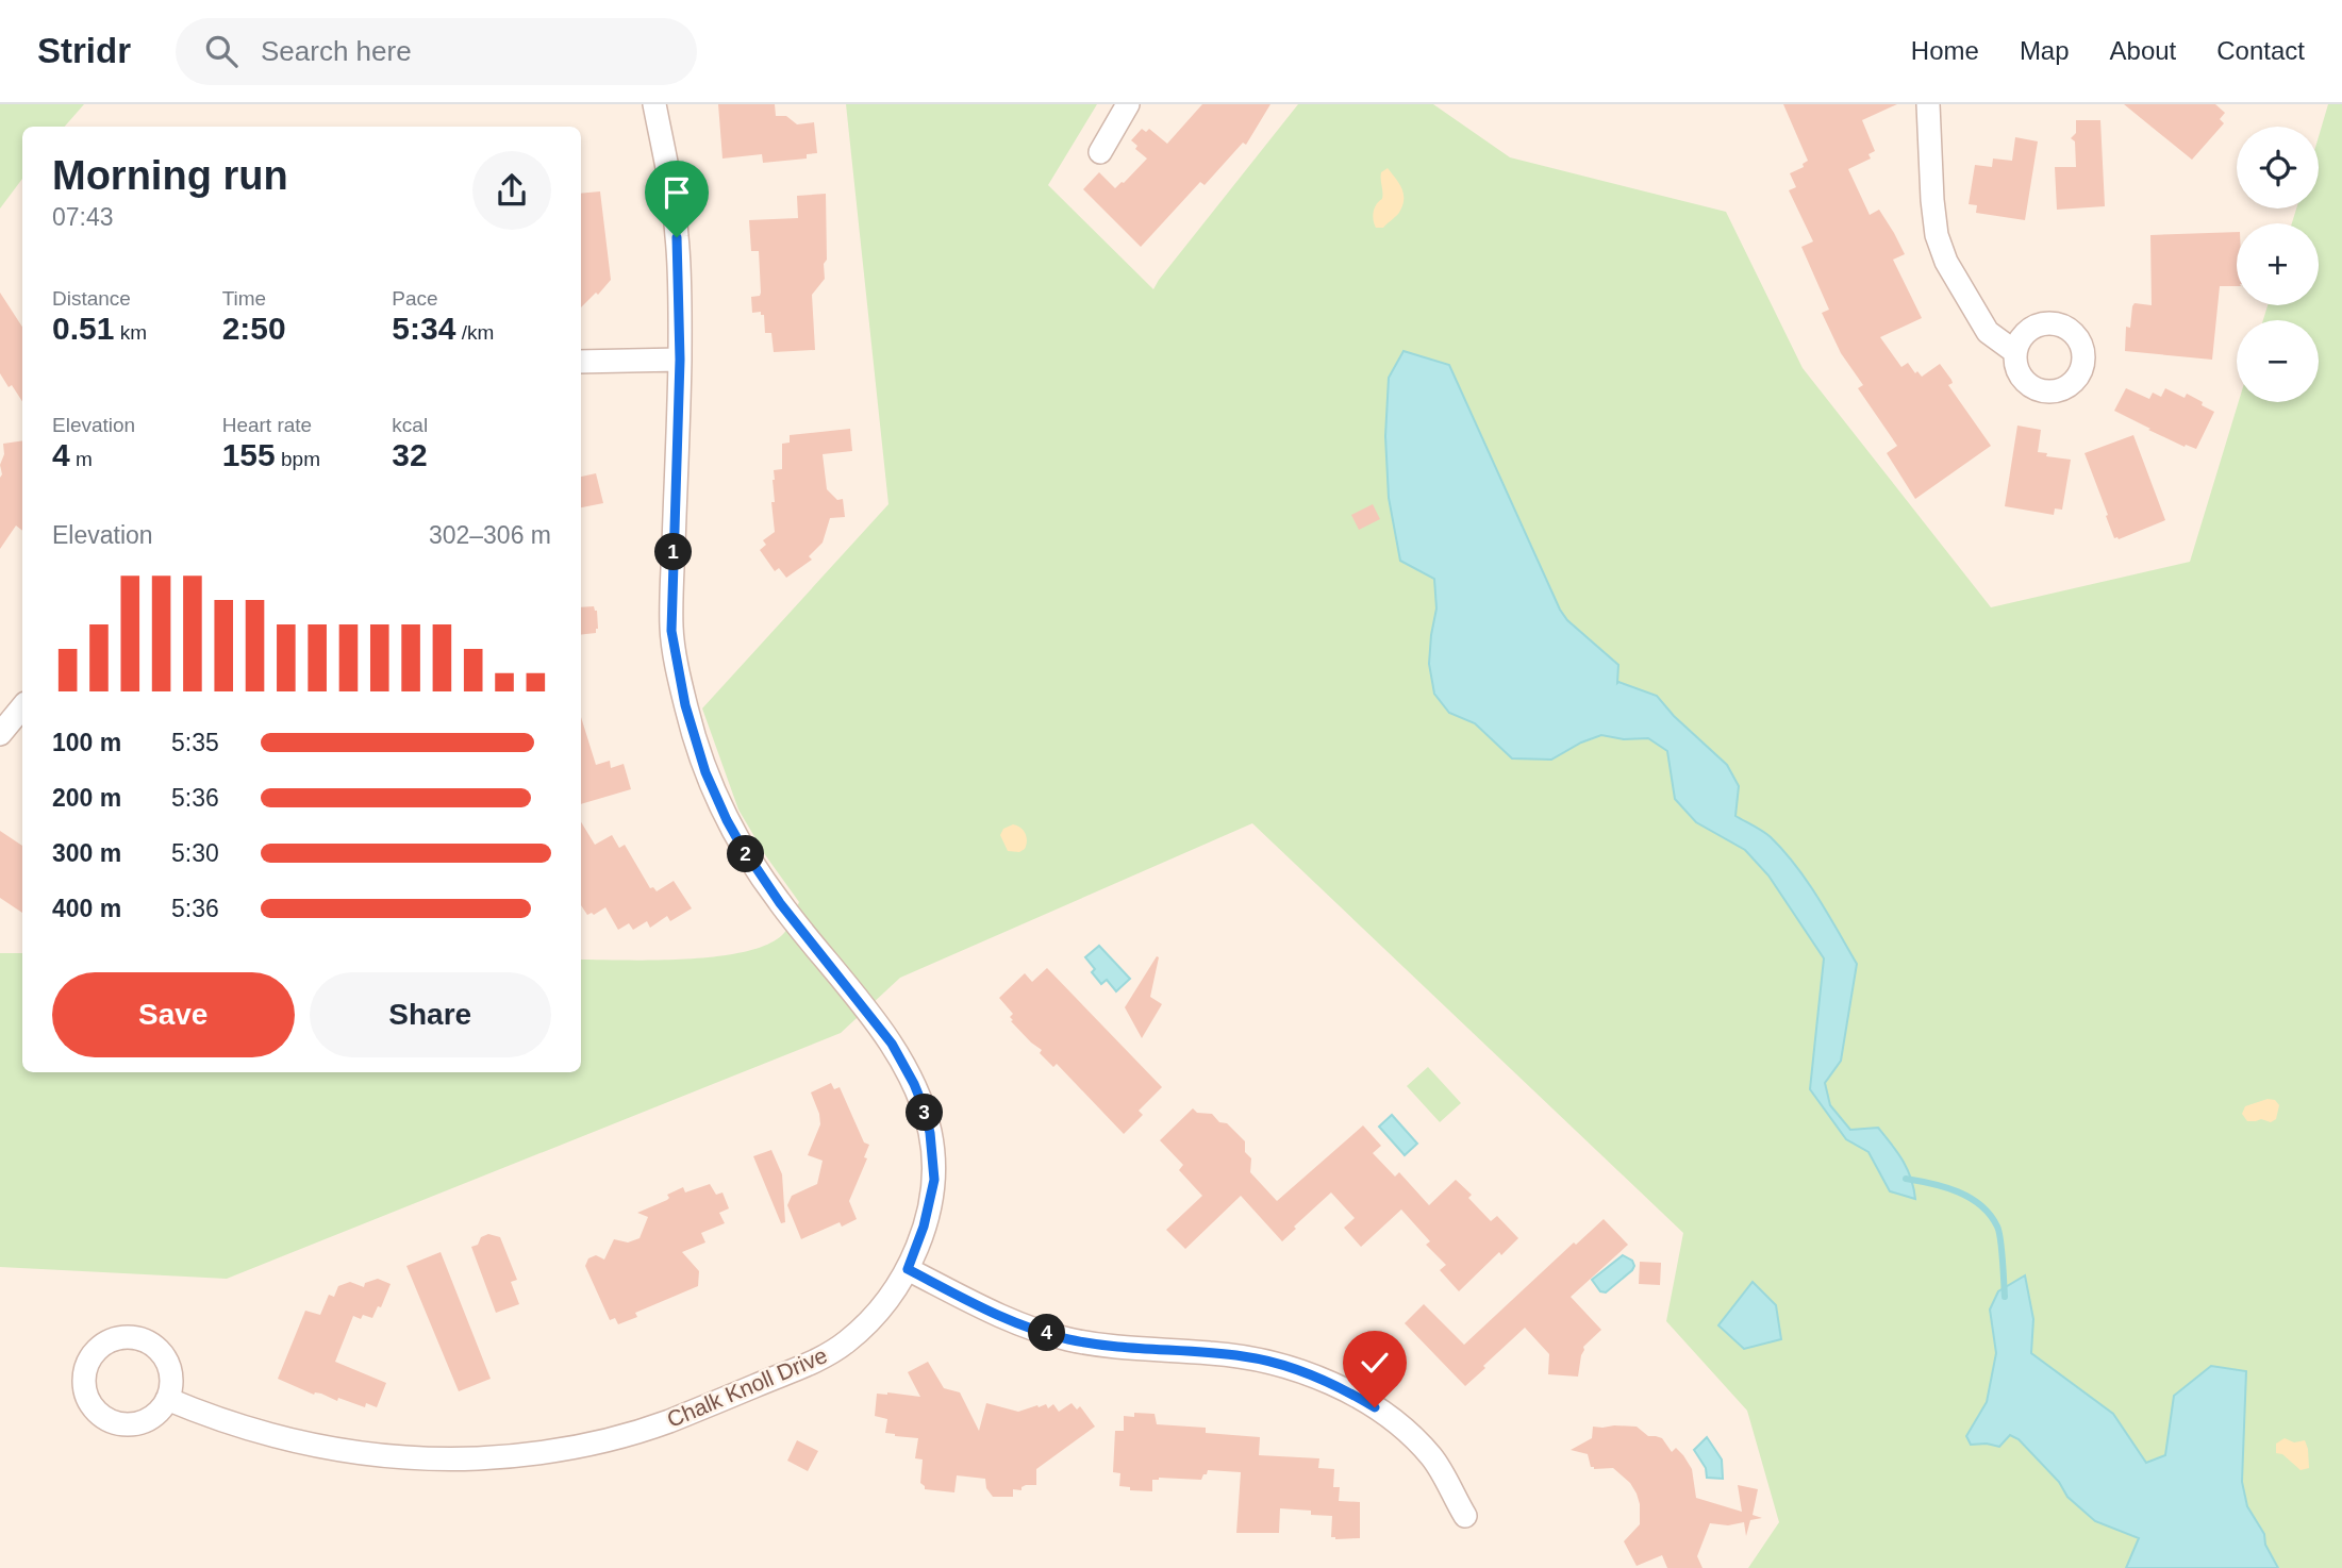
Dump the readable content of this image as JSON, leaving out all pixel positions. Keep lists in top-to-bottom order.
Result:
{
  "streets": {
    "street": ["Chalk Knoll Drive"]
  },
  "page": {
    "header": "Stridr",
    "search": "Search here",
    "nav": [
      "Home",
      "Map",
      "About",
      "Contact"
    ],
    "map_buttons": ["+", "−"],
    "heading": ["Morning run", "07:43"],
    "stats": [
      ["Distance", "0.51 km"],
      ["Time", "2:50"],
      ["Pace", "5:34 /km"],
      ["Elevation", "4 m"],
      ["Heart rate", "155 bpm"],
      ["kcal", "32"]
    ],
    "chart": ["Elevation", "302–306 m"],
    "pins": [
      "1",
      "2",
      "3",
      "4"
    ],
    "list": [
      {
        "name": "100 m",
        "note": "5:35"
      },
      {
        "name": "200 m",
        "note": "5:36"
      },
      {
        "name": "300 m",
        "note": "5:30"
      },
      {
        "name": "400 m",
        "note": "5:36"
      }
    ],
    "buttons": ["Save", "Share"]
  }
}
